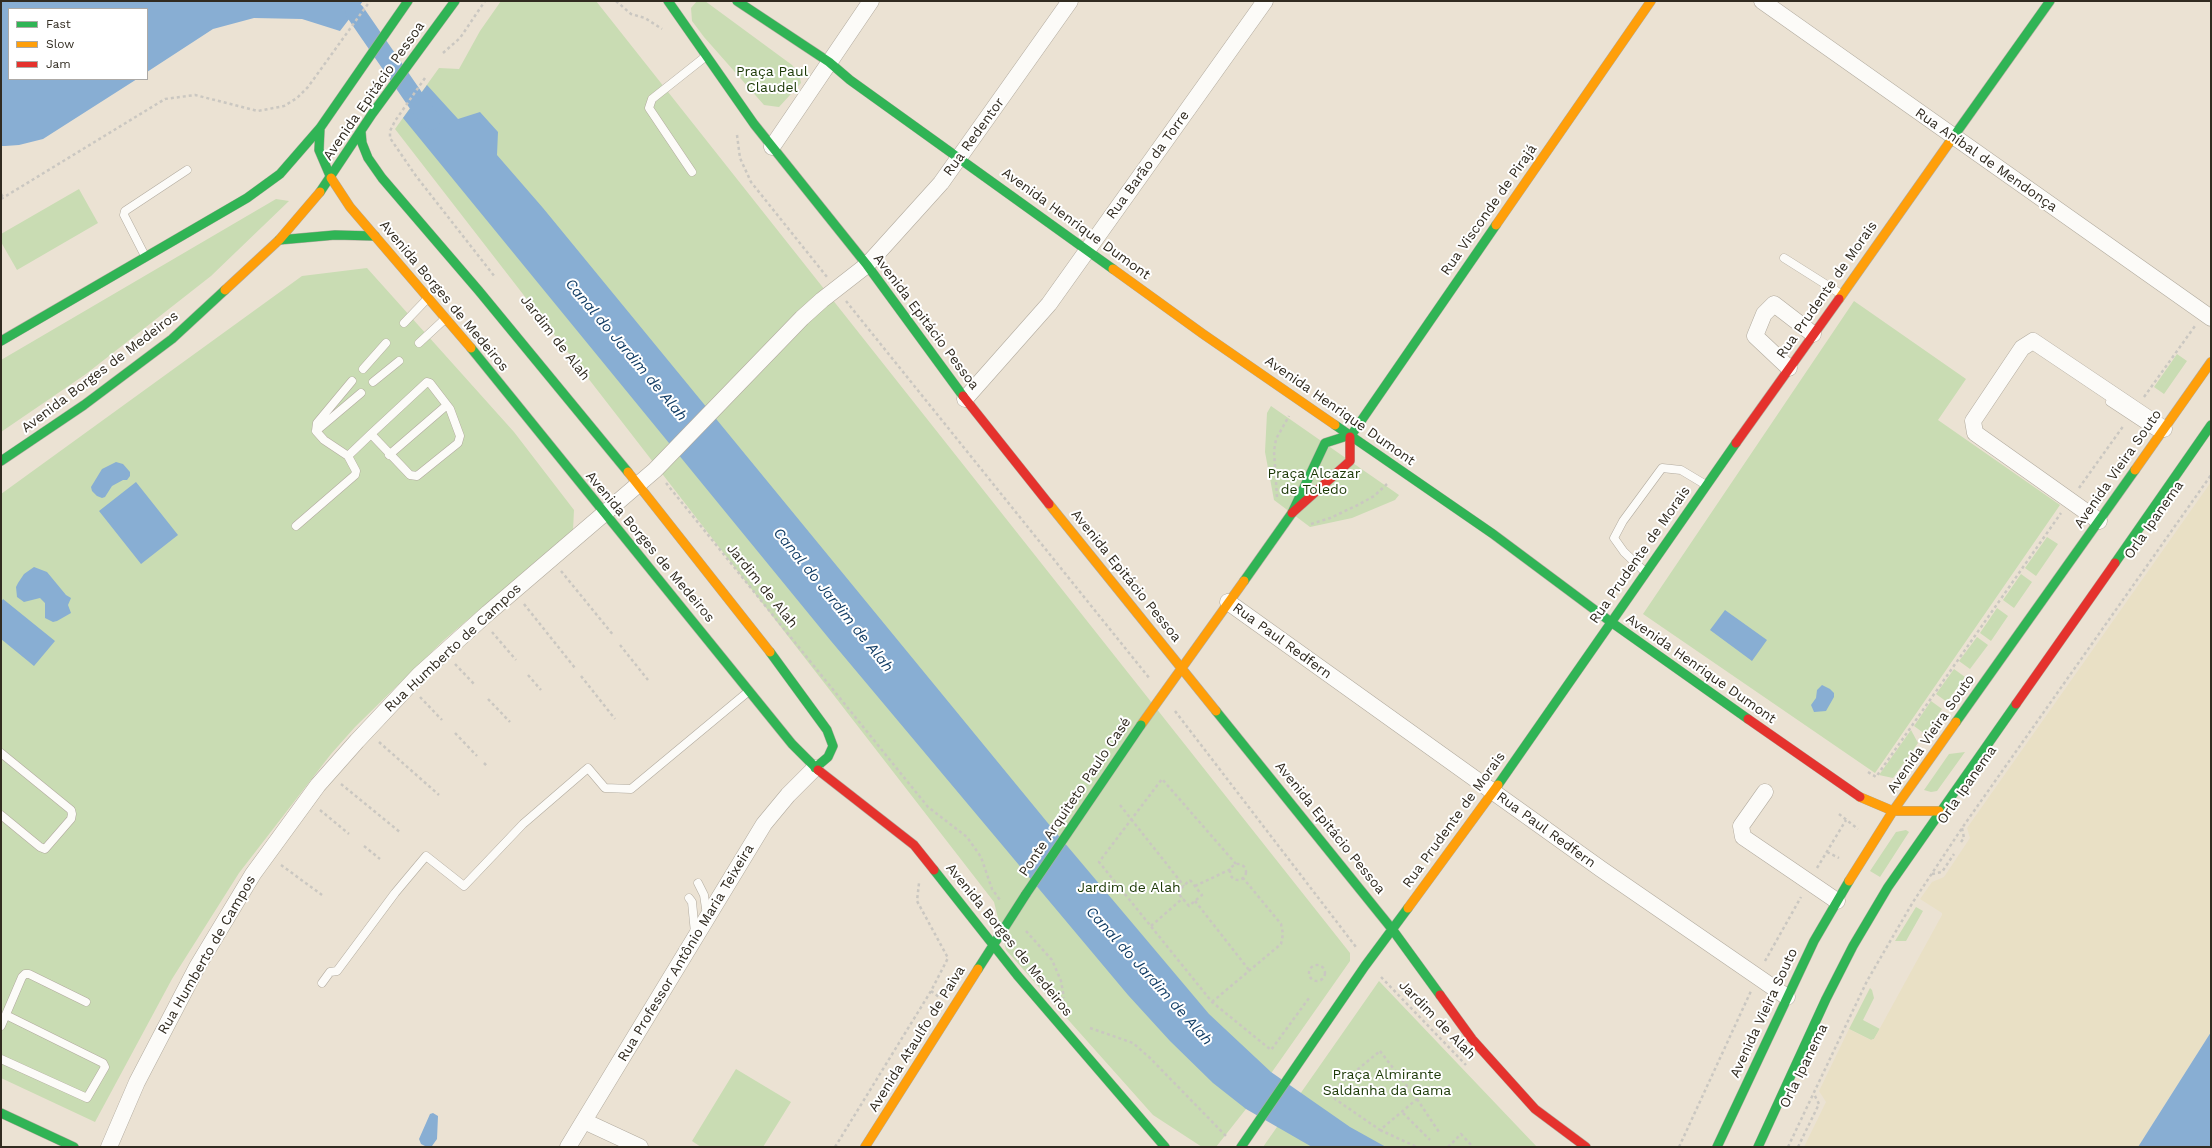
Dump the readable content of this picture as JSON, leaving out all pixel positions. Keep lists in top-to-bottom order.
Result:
{
  "streets": {
    "main road": [
      "Avenida Epitácio Pessoa",
      "Rua Visconde de Pirajá",
      "Avenida Henrique Dumont",
      "Rua Prudente de Morais",
      "Avenida Borges de Medeiros",
      "Avenida Vieira Souto",
      "Ponte Arquiteto Paulo Casé",
      "Avenida Ataulfo de Paiva"
    ],
    "street": [
      "Rua Redentor",
      "Rua Aníbal de Mendonça",
      "Rua Barão da Torre",
      "Rua Paul Redfern",
      "Rua Humberto de Campos",
      "Rua Professor Antônio Maria Teixeira"
    ],
    "path": ["Jardim de Alah"]
  },
  "crossings": [
    ["Avenida Epitácio Pessoa", "Rua Redentor"],
    ["Avenida Epitácio Pessoa", "Rua Barão da Torre"],
    ["Avenida Epitácio Pessoa", "Rua Prudente de Morais"],
    ["Avenida Epitácio Pessoa", "Avenida Borges de Medeiros"],
    ["Avenida Epitácio Pessoa", "Rua Humberto de Campos"],
    ["Avenida Epitácio Pessoa", "Ponte Arquiteto Paulo Casé"],
    ["Rua Redentor", "Avenida Henrique Dumont"],
    ["Rua Redentor", "Rua Humberto de Campos"],
    ["Rua Aníbal de Mendonça", "Rua Prudente de Morais"],
    ["Rua Barão da Torre", "Avenida Henrique Dumont"],
    ["Rua Visconde de Pirajá", "Avenida Henrique Dumont"],
    ["Avenida Henrique Dumont", "Rua Prudente de Morais"],
    ["Avenida Henrique Dumont", "Avenida Vieira Souto"],
    ["Rua Prudente de Morais", "Jardim de Alah"],
    ["Rua Prudente de Morais", "Rua Paul Redfern"],
    ["Avenida Borges de Medeiros", "Rua Humberto de Campos"],
    ["Avenida Borges de Medeiros", "Ponte Arquiteto Paulo Casé"],
    ["Avenida Borges de Medeiros", "Rua Professor Antônio Maria Teixeira"],
    ["Avenida Borges de Medeiros", "Avenida Ataulfo de Paiva"],
    ["Jardim de Alah", "Rua Humberto de Campos"],
    ["Jardim de Alah", "Ponte Arquiteto Paulo Casé"],
    ["Avenida Vieira Souto", "Rua Paul Redfern"],
    ["Ponte Arquiteto Paulo Casé", "Avenida Ataulfo de Paiva"]
  ],
  "water": ["Canal do Jardim de Alah"],
  "parks": [
    "Praça Paul Claudel",
    "Praça Alcazar de Toledo",
    "Jardim de Alah",
    "Praça Almirante Saldanha da Gama"
  ],
  "legend": ["Fast", "Slow", "Jam"]
}
